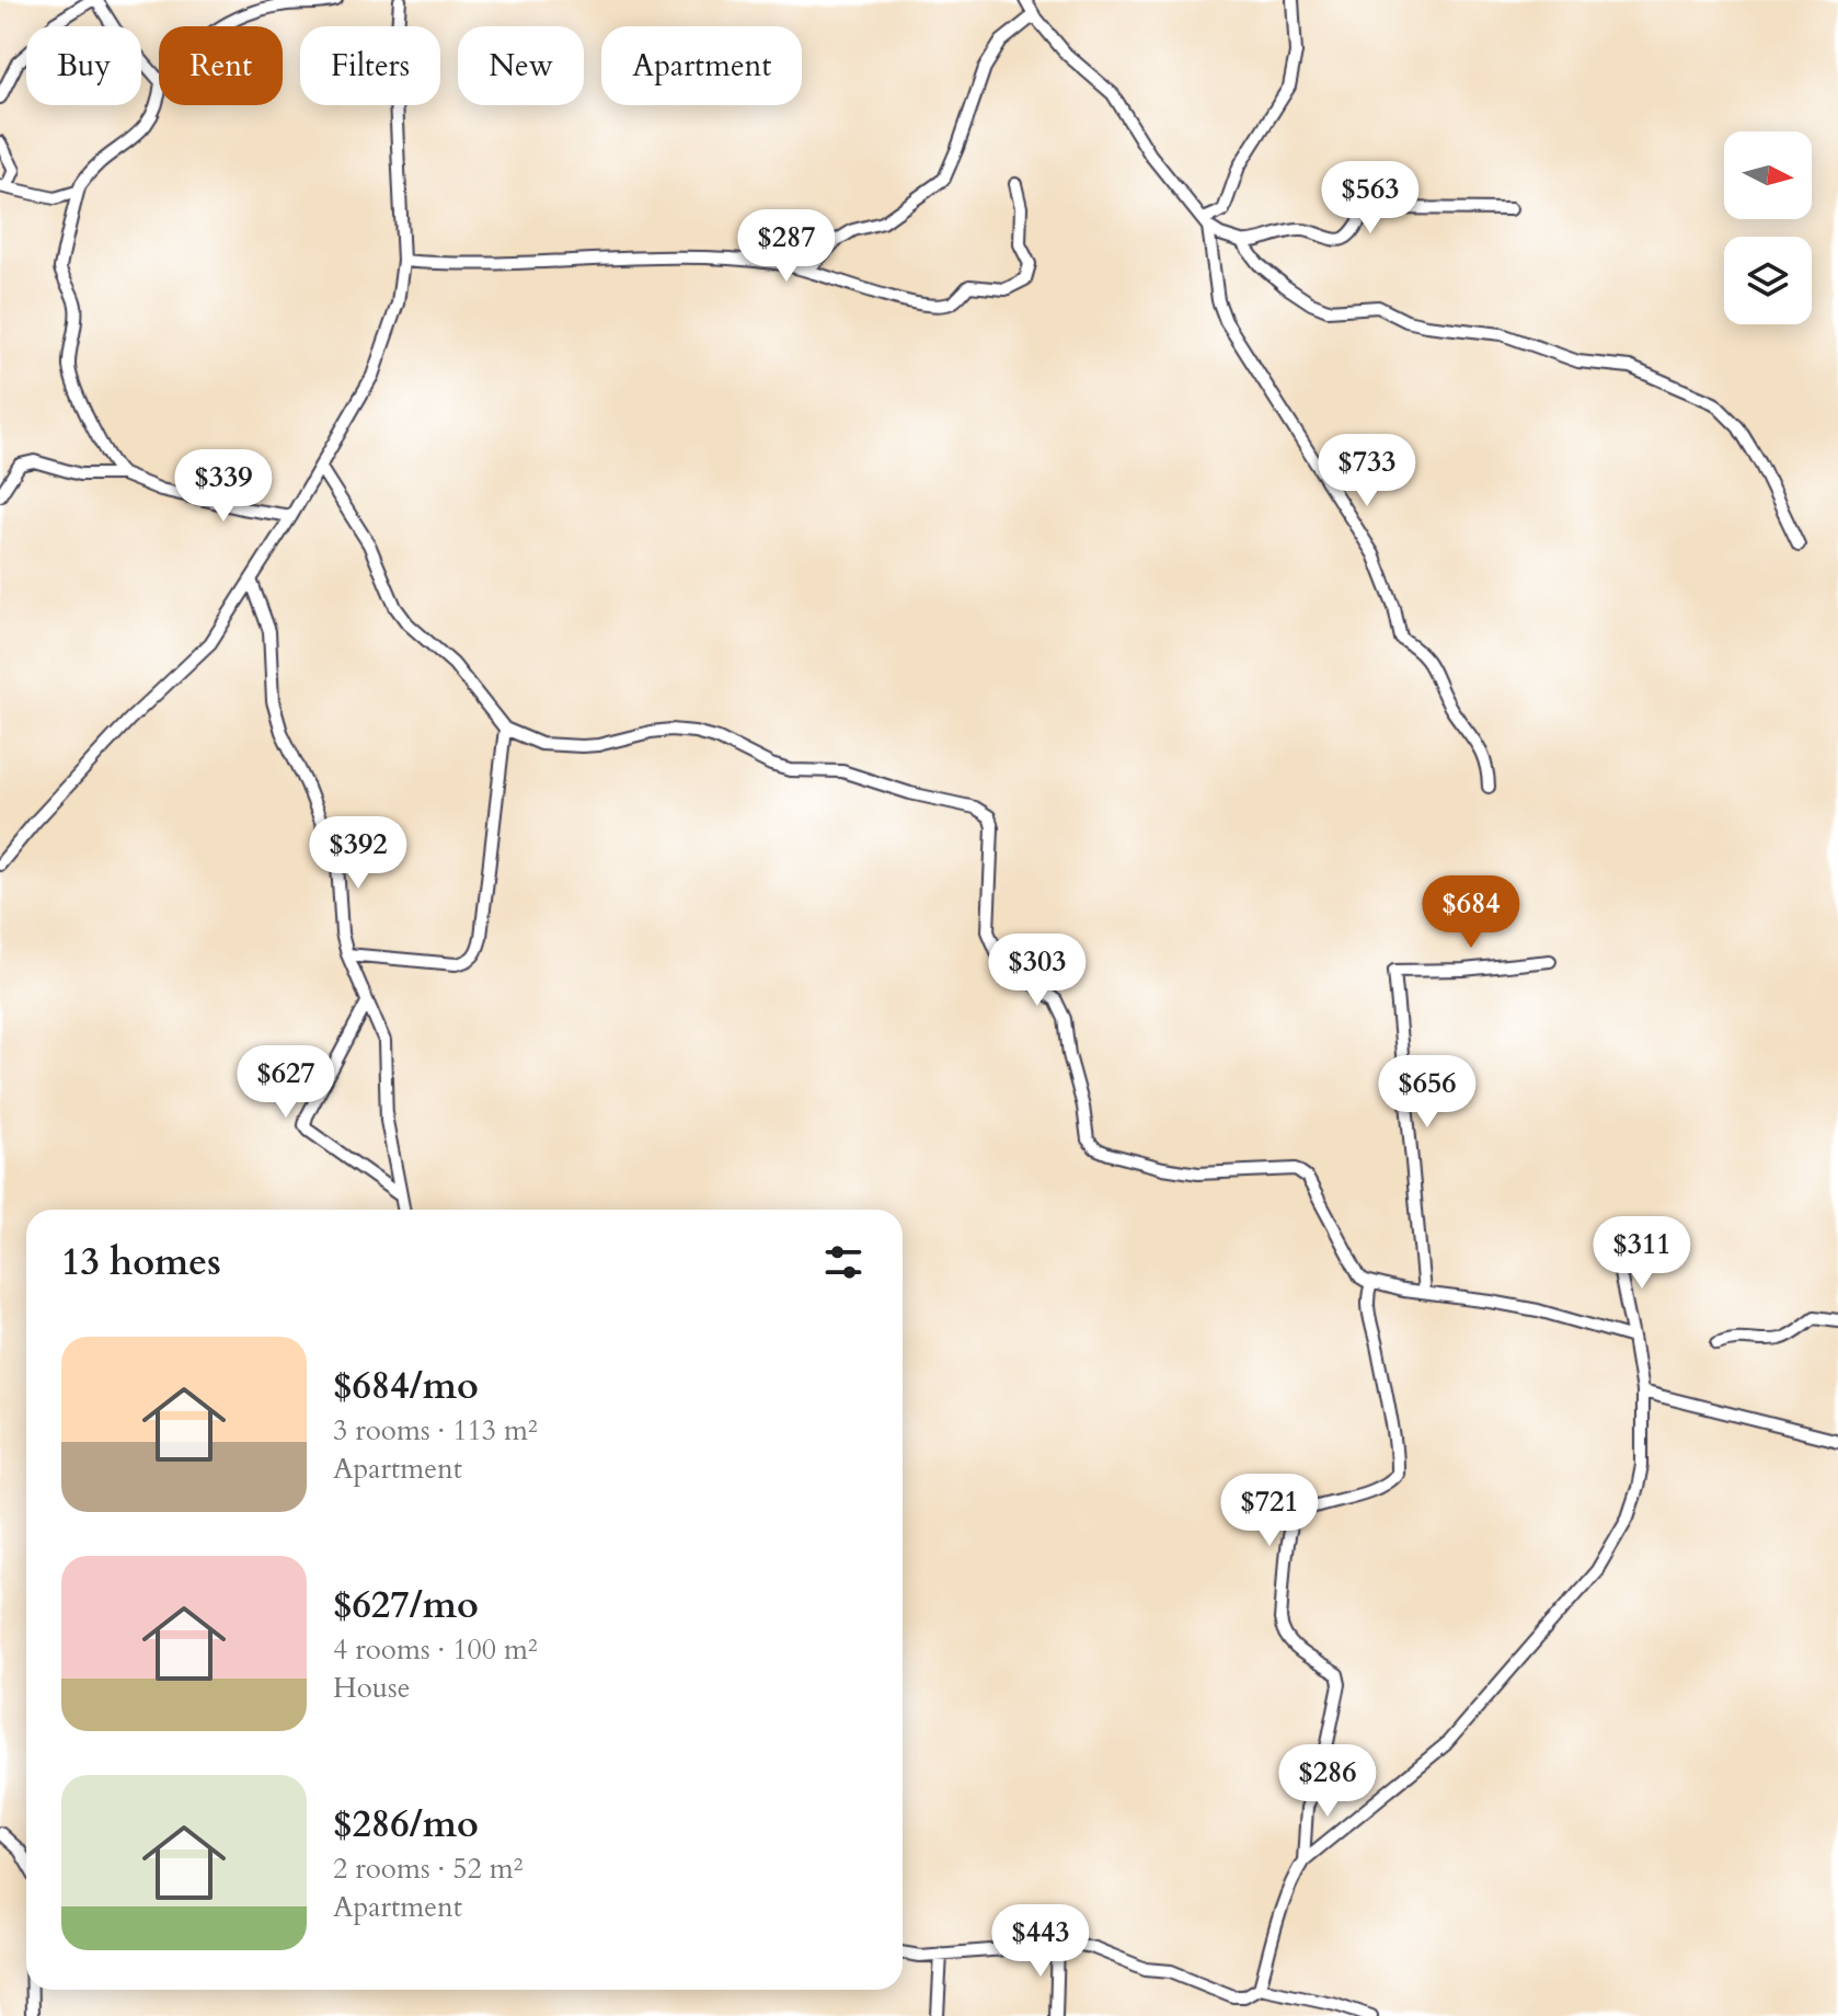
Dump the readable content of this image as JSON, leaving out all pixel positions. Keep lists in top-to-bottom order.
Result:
{
  "north": "right",
  "page": {
    "chip": [
      "Buy",
      "Rent",
      "Filters",
      "New",
      "Apartment"
    ],
    "price": [
      "$563",
      "$287",
      "$733",
      "$339",
      "$392",
      "$684",
      "$303",
      "$627",
      "$656",
      "$311",
      "$721",
      "$286",
      "$443"
    ],
    "heading": "13 homes",
    "list": [
      {
        "name": "$684/mo",
        "note": "3 rooms · 113 m² · Apartment"
      },
      {
        "name": "$627/mo",
        "note": "4 rooms · 100 m² · House"
      },
      {
        "name": "$286/mo",
        "note": "2 rooms · 52 m² · Apartment"
      }
    ]
  }
}
